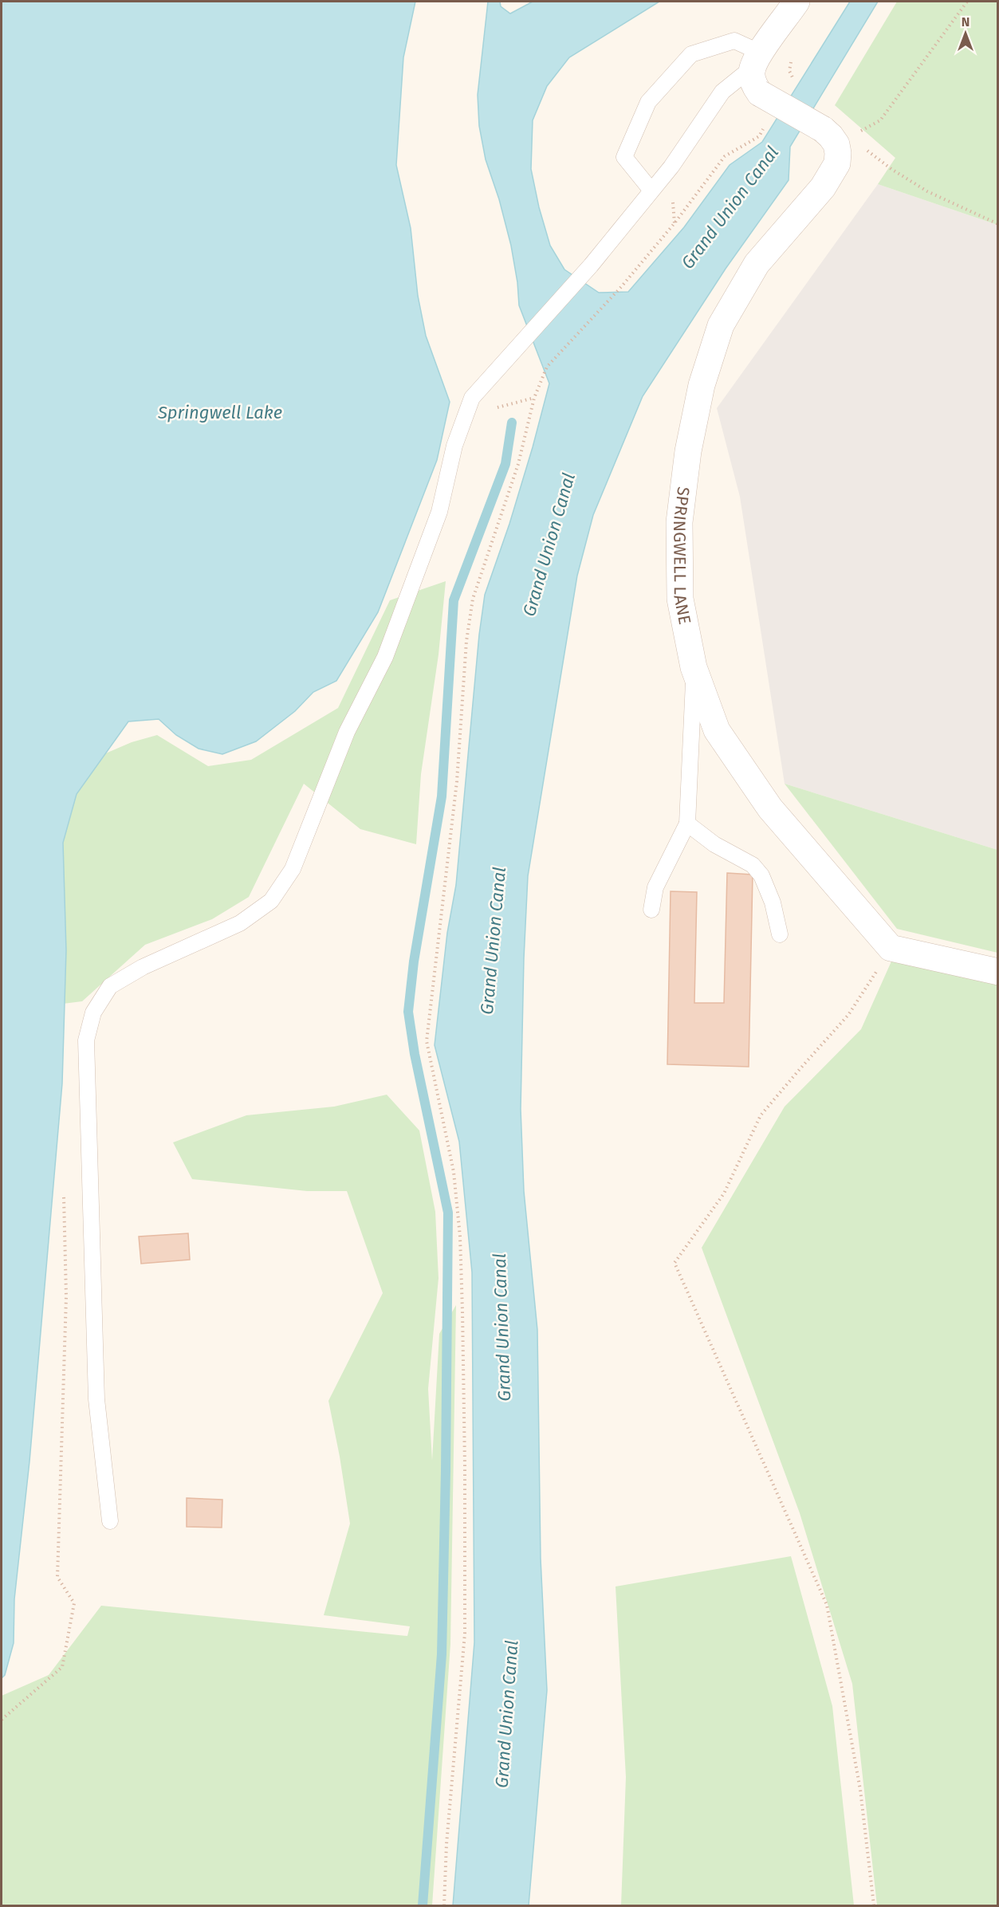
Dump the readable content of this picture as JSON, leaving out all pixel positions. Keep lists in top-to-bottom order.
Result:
{
  "streets": {
    "street": ["SPRINGWELL LANE"]
  },
  "water": ["Grand Union Canal", "Springwell Lake"],
  "north": "top"
}
